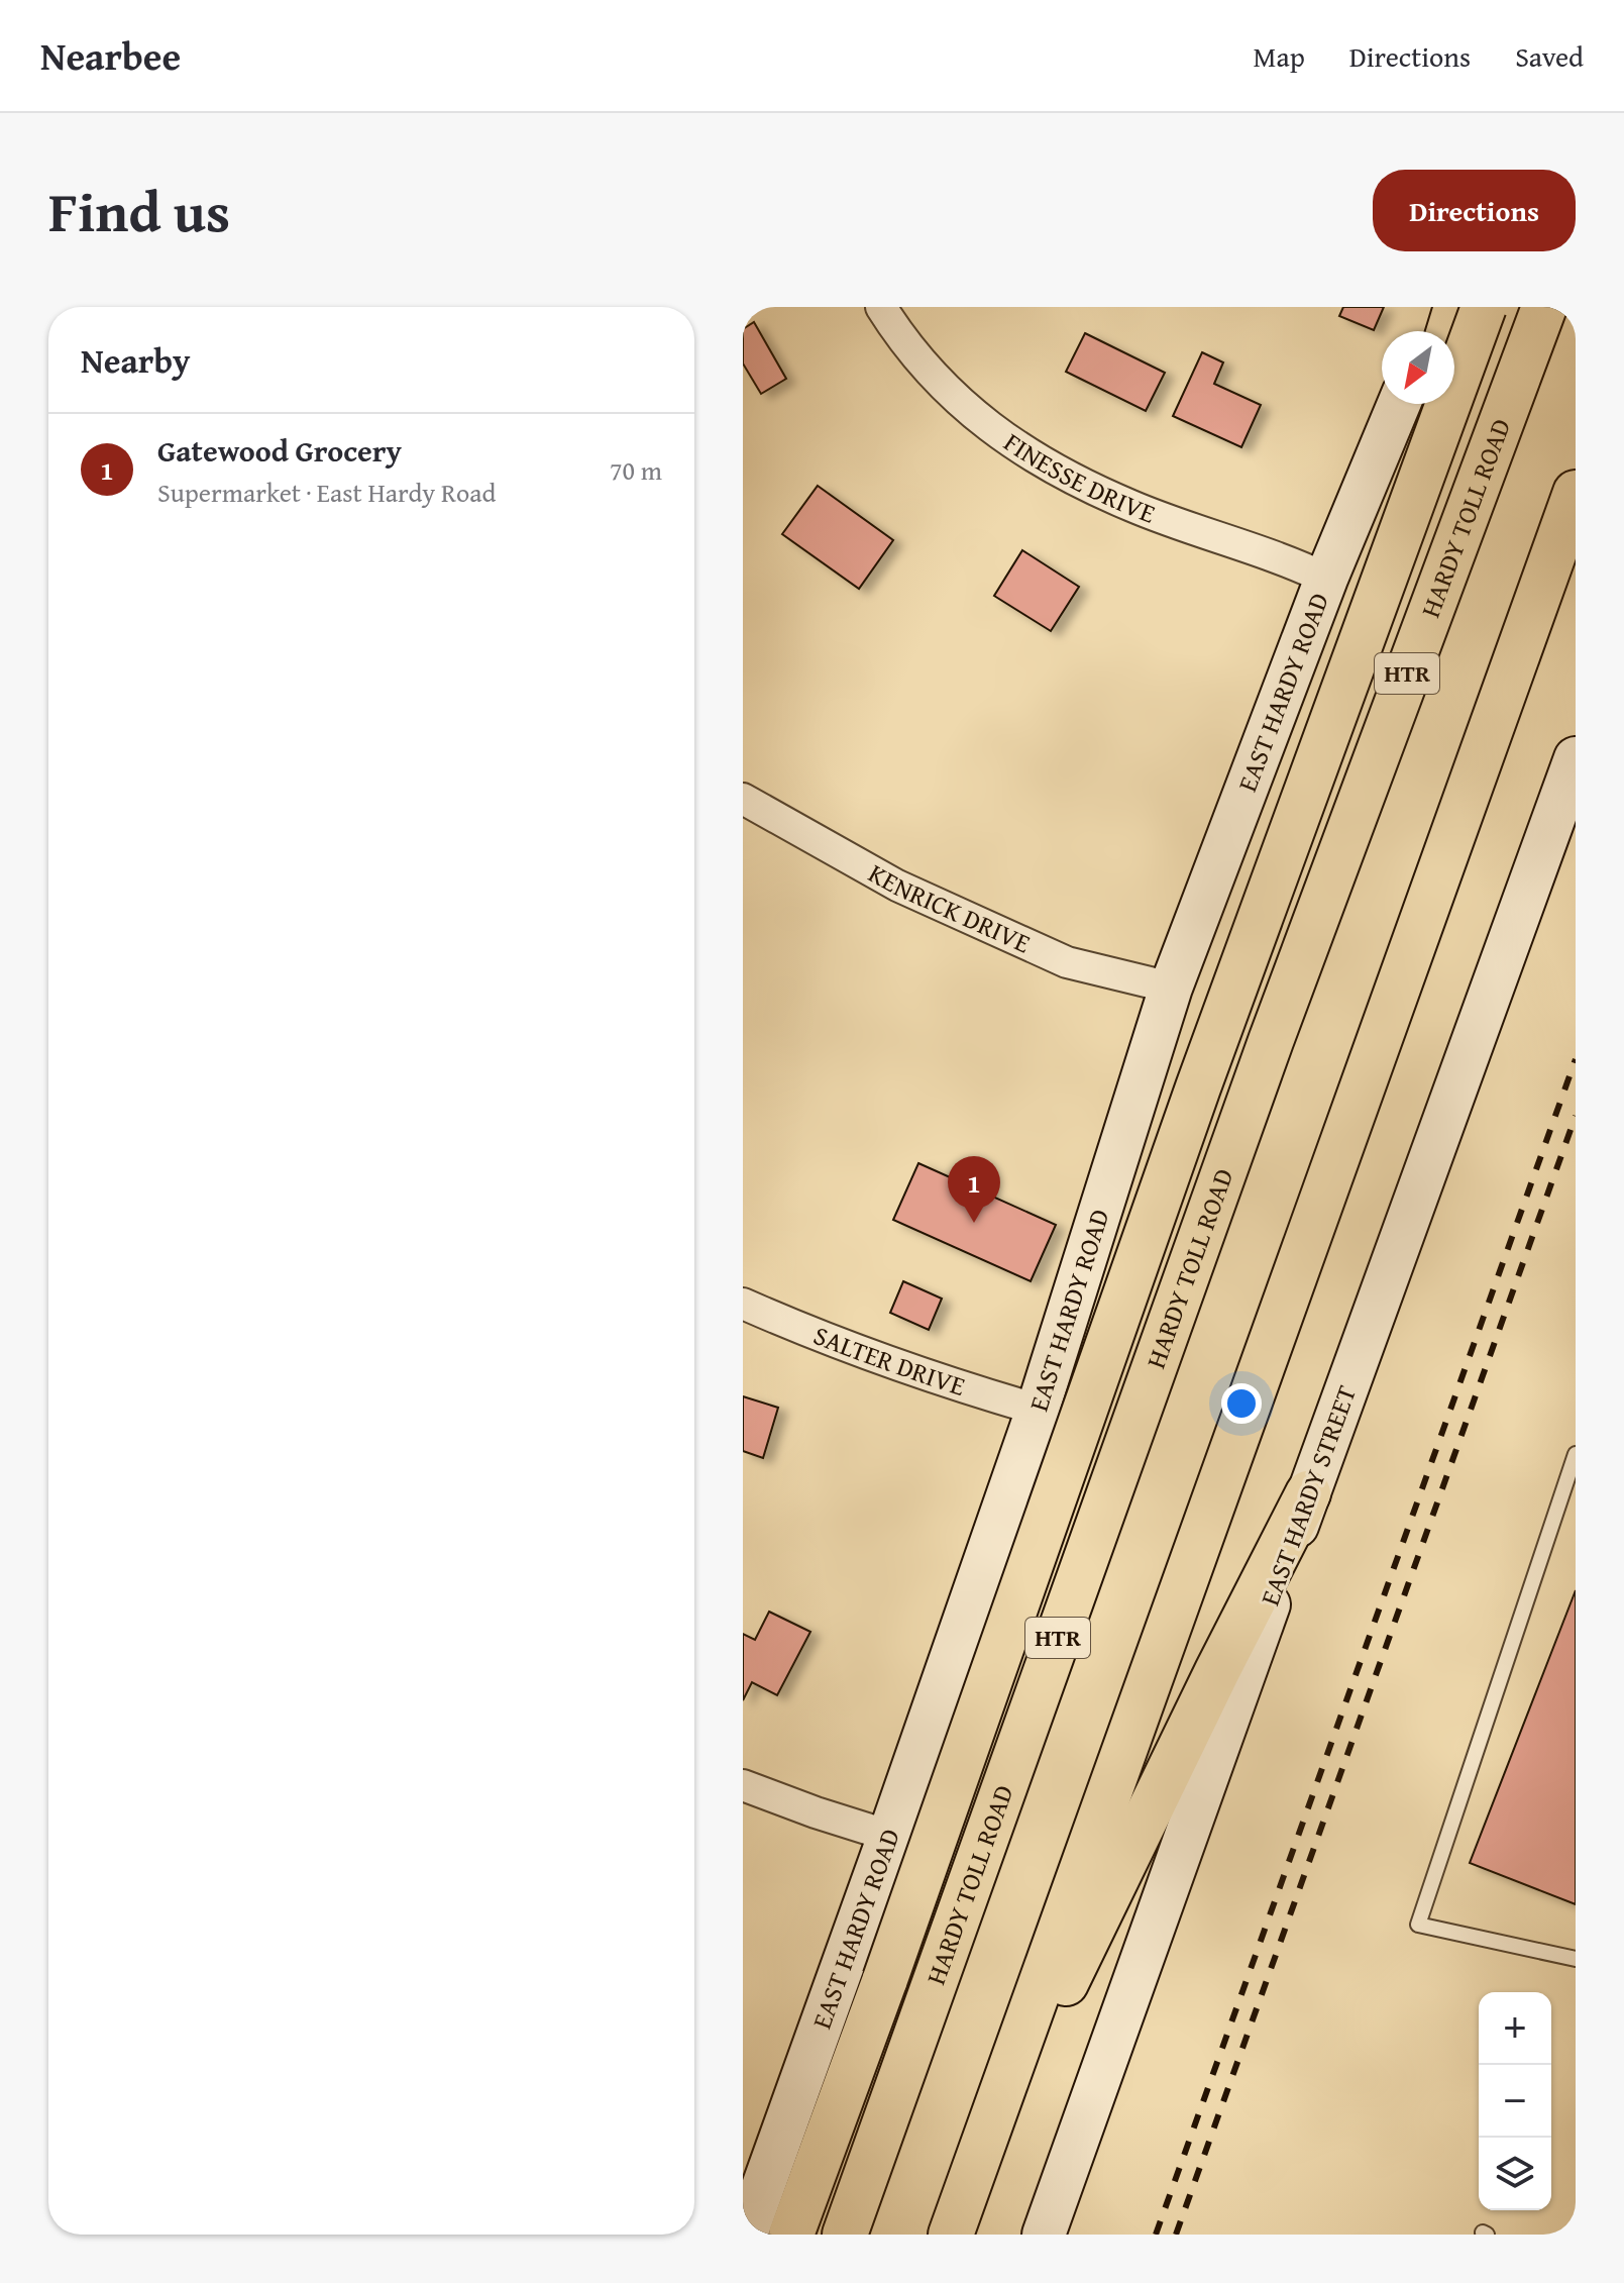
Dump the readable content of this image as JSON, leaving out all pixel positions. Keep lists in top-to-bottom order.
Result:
{
  "streets": {
    "highway": ["HARDY TOLL ROAD", "HTR"],
    "main road": ["EAST HARDY ROAD", "EAST HARDY STREET"],
    "street": ["FINESSE DRIVE", "KENRICK DRIVE", "SALTER DRIVE"]
  },
  "crossings": [
    ["FINESSE DRIVE", "EAST HARDY ROAD"],
    ["EAST HARDY ROAD", "KENRICK DRIVE"],
    ["EAST HARDY ROAD", "SALTER DRIVE"]
  ],
  "north": "bottom left",
  "page": {
    "header": "Nearbee",
    "nav": ["Map", "Directions", "Saved"],
    "title": "Find us",
    "buttons": "Directions",
    "heading": "Nearby",
    "list": [
      {
        "mark": "1",
        "name": "Gatewood Grocery",
        "note": "Supermarket · East Hardy Road",
        "value": "70 m"
      }
    ],
    "pins": "1",
    "map_buttons": ["+", "−"]
  }
}
